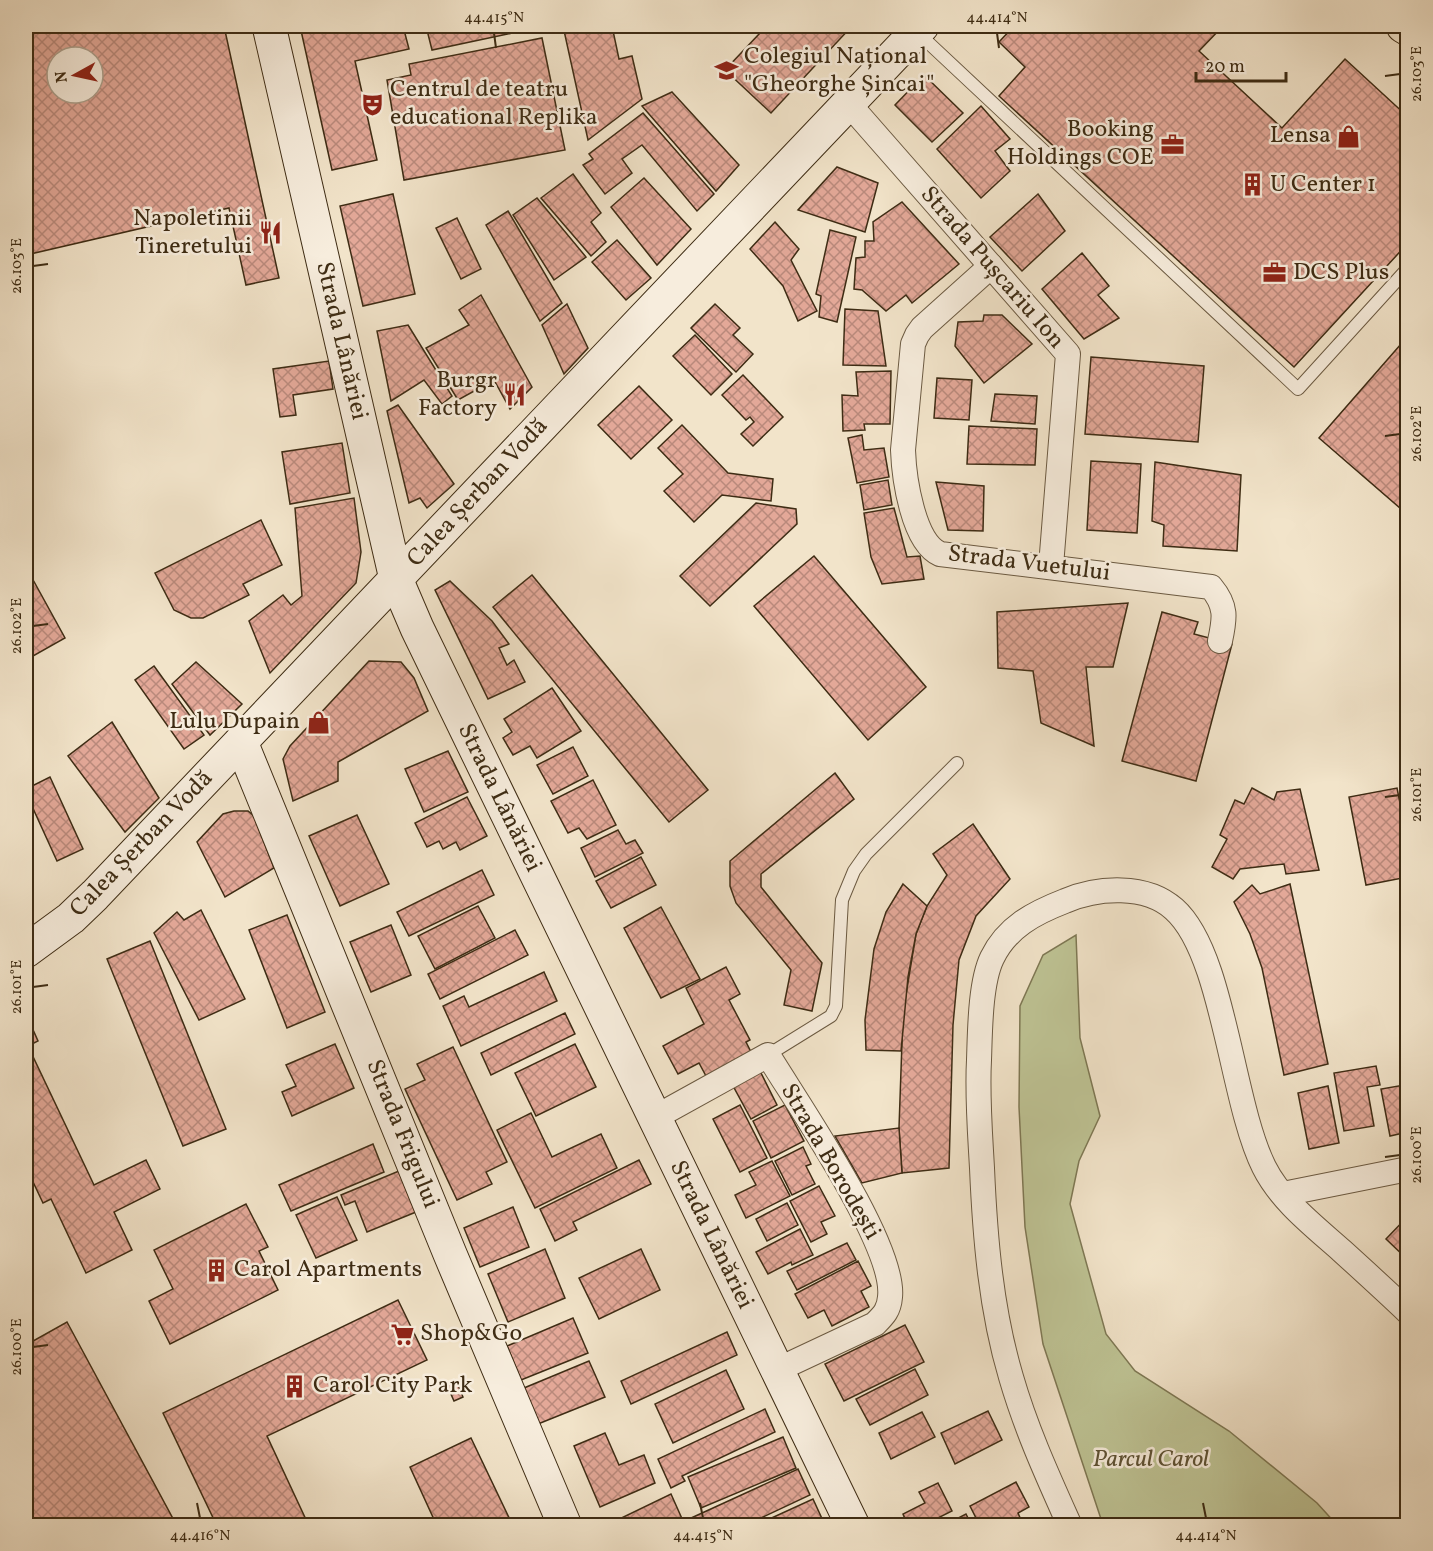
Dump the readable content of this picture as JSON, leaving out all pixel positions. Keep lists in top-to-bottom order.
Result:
{
  "streets": {
    "street": [
      "Strada Pușcariu Ion",
      "Strada Lânăriei",
      "Calea Șerban Vodă",
      "Strada Vuetului",
      "Strada Frigului",
      "Strada Borodești"
    ]
  },
  "crossings": [
    ["Strada Pușcariu Ion", "Calea Șerban Vodă"],
    ["Strada Pușcariu Ion", "Strada Vuetului"],
    ["Strada Lânăriei", "Calea Șerban Vodă"],
    ["Strada Lânăriei", "Strada Borodești"],
    ["Calea Șerban Vodă", "Strada Frigului"]
  ],
  "parks": ["Parcul Carol"],
  "places": {
    "school or university": ["Colegiul Național \"Gheorghe Șincai\""],
    "theatre": ["Centrul de teatru educational Replika"],
    "shop": ["Lensa", "Lulu Dupain"],
    "office": ["Booking Holdings COE", "DCS Plus"],
    "building": ["U Center 1", "Carol Apartments", "Carol City Park"],
    "restaurant": ["Napoletinii Tineretului", "Burgr Factory"],
    "supermarket": ["Shop&Go"]
  },
  "scale_bar": "20 m",
  "north": "left",
  "coordinates": [
    "44.415°N",
    "44.414°N",
    "26.103°E",
    "26.102°E",
    "26.101°E",
    "26.100°E",
    "44.416°N"
  ]
}
